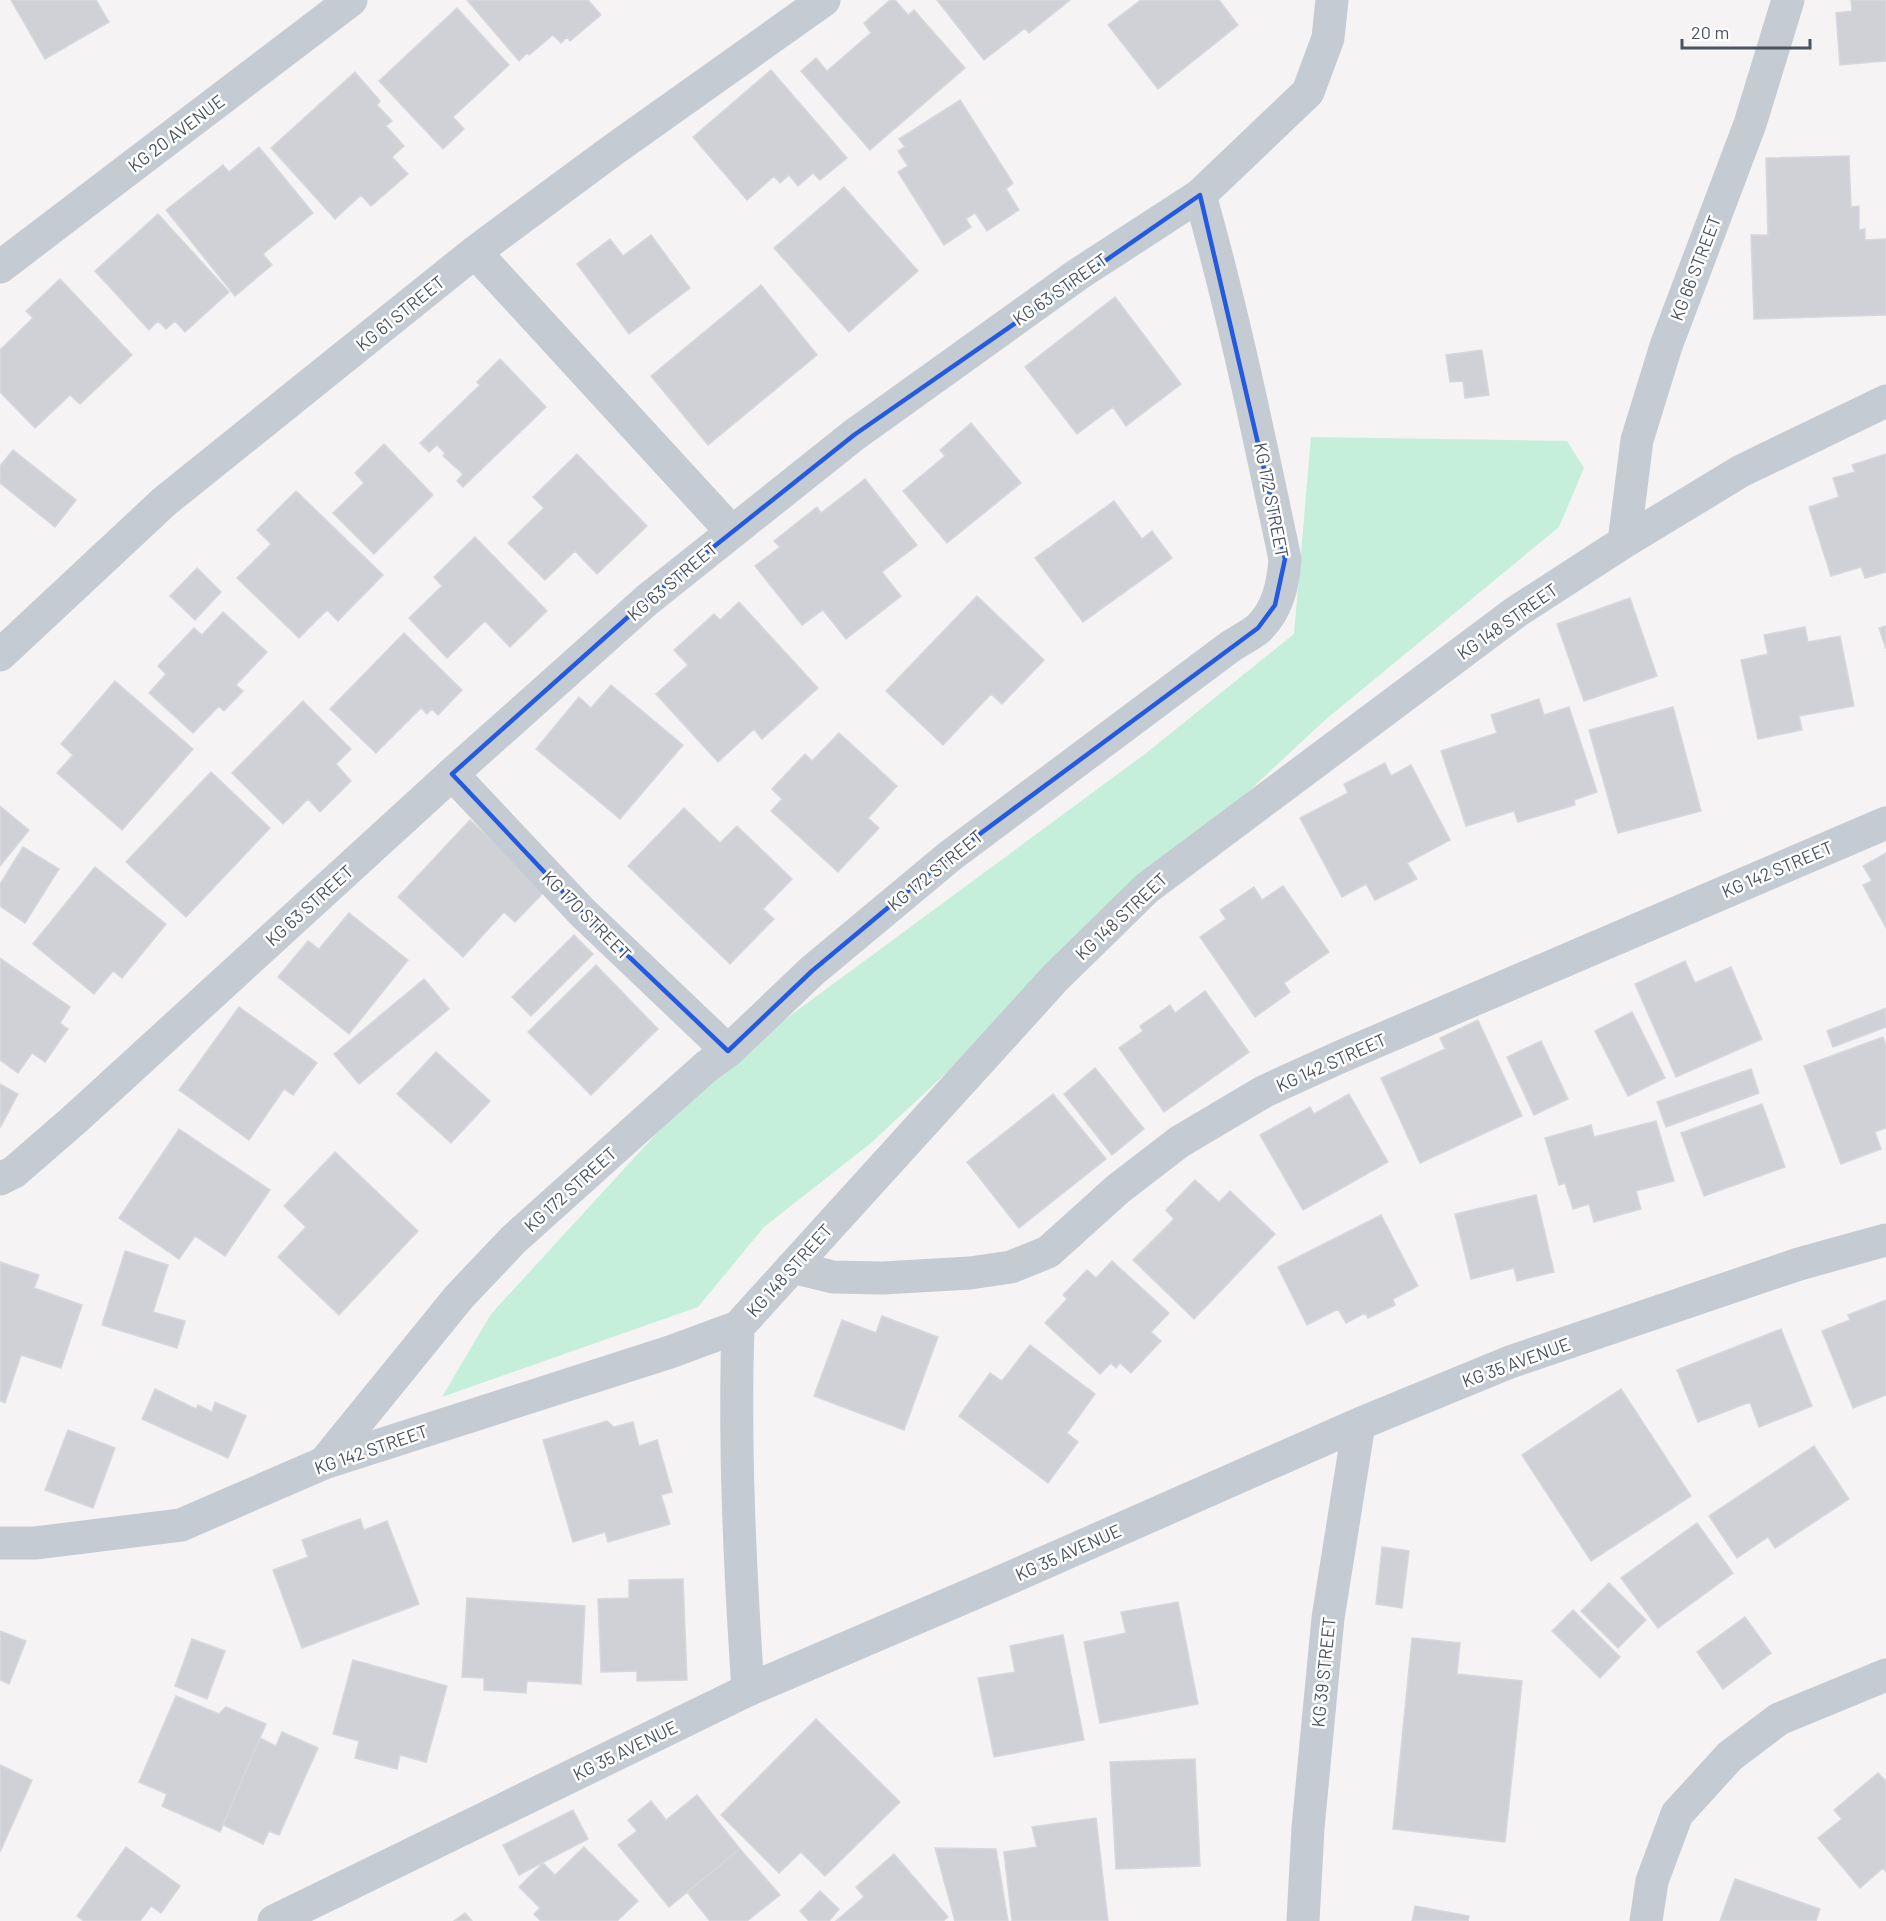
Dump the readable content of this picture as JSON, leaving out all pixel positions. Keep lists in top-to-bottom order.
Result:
{
  "streets": {
    "street": [
      "KG 20 AVENUE",
      "KG 66 STREET",
      "KG 63 STREET",
      "KG 61 STREET",
      "KG 172 STREET",
      "KG 148 STREET",
      "KG 142 STREET",
      "KG 170 STREET",
      "KG 35 AVENUE",
      "KG 39 STREET"
    ]
  },
  "crossings": [
    ["KG 66 STREET", "KG 148 STREET"],
    ["KG 63 STREET", "KG 172 STREET"],
    ["KG 63 STREET", "KG 170 STREET"],
    ["KG 172 STREET", "KG 142 STREET"],
    ["KG 172 STREET", "KG 170 STREET"],
    ["KG 148 STREET", "KG 142 STREET"],
    ["KG 148 STREET", "KG 35 AVENUE"],
    ["KG 35 AVENUE", "KG 39 STREET"]
  ],
  "scale_bar": "20 m"
}
